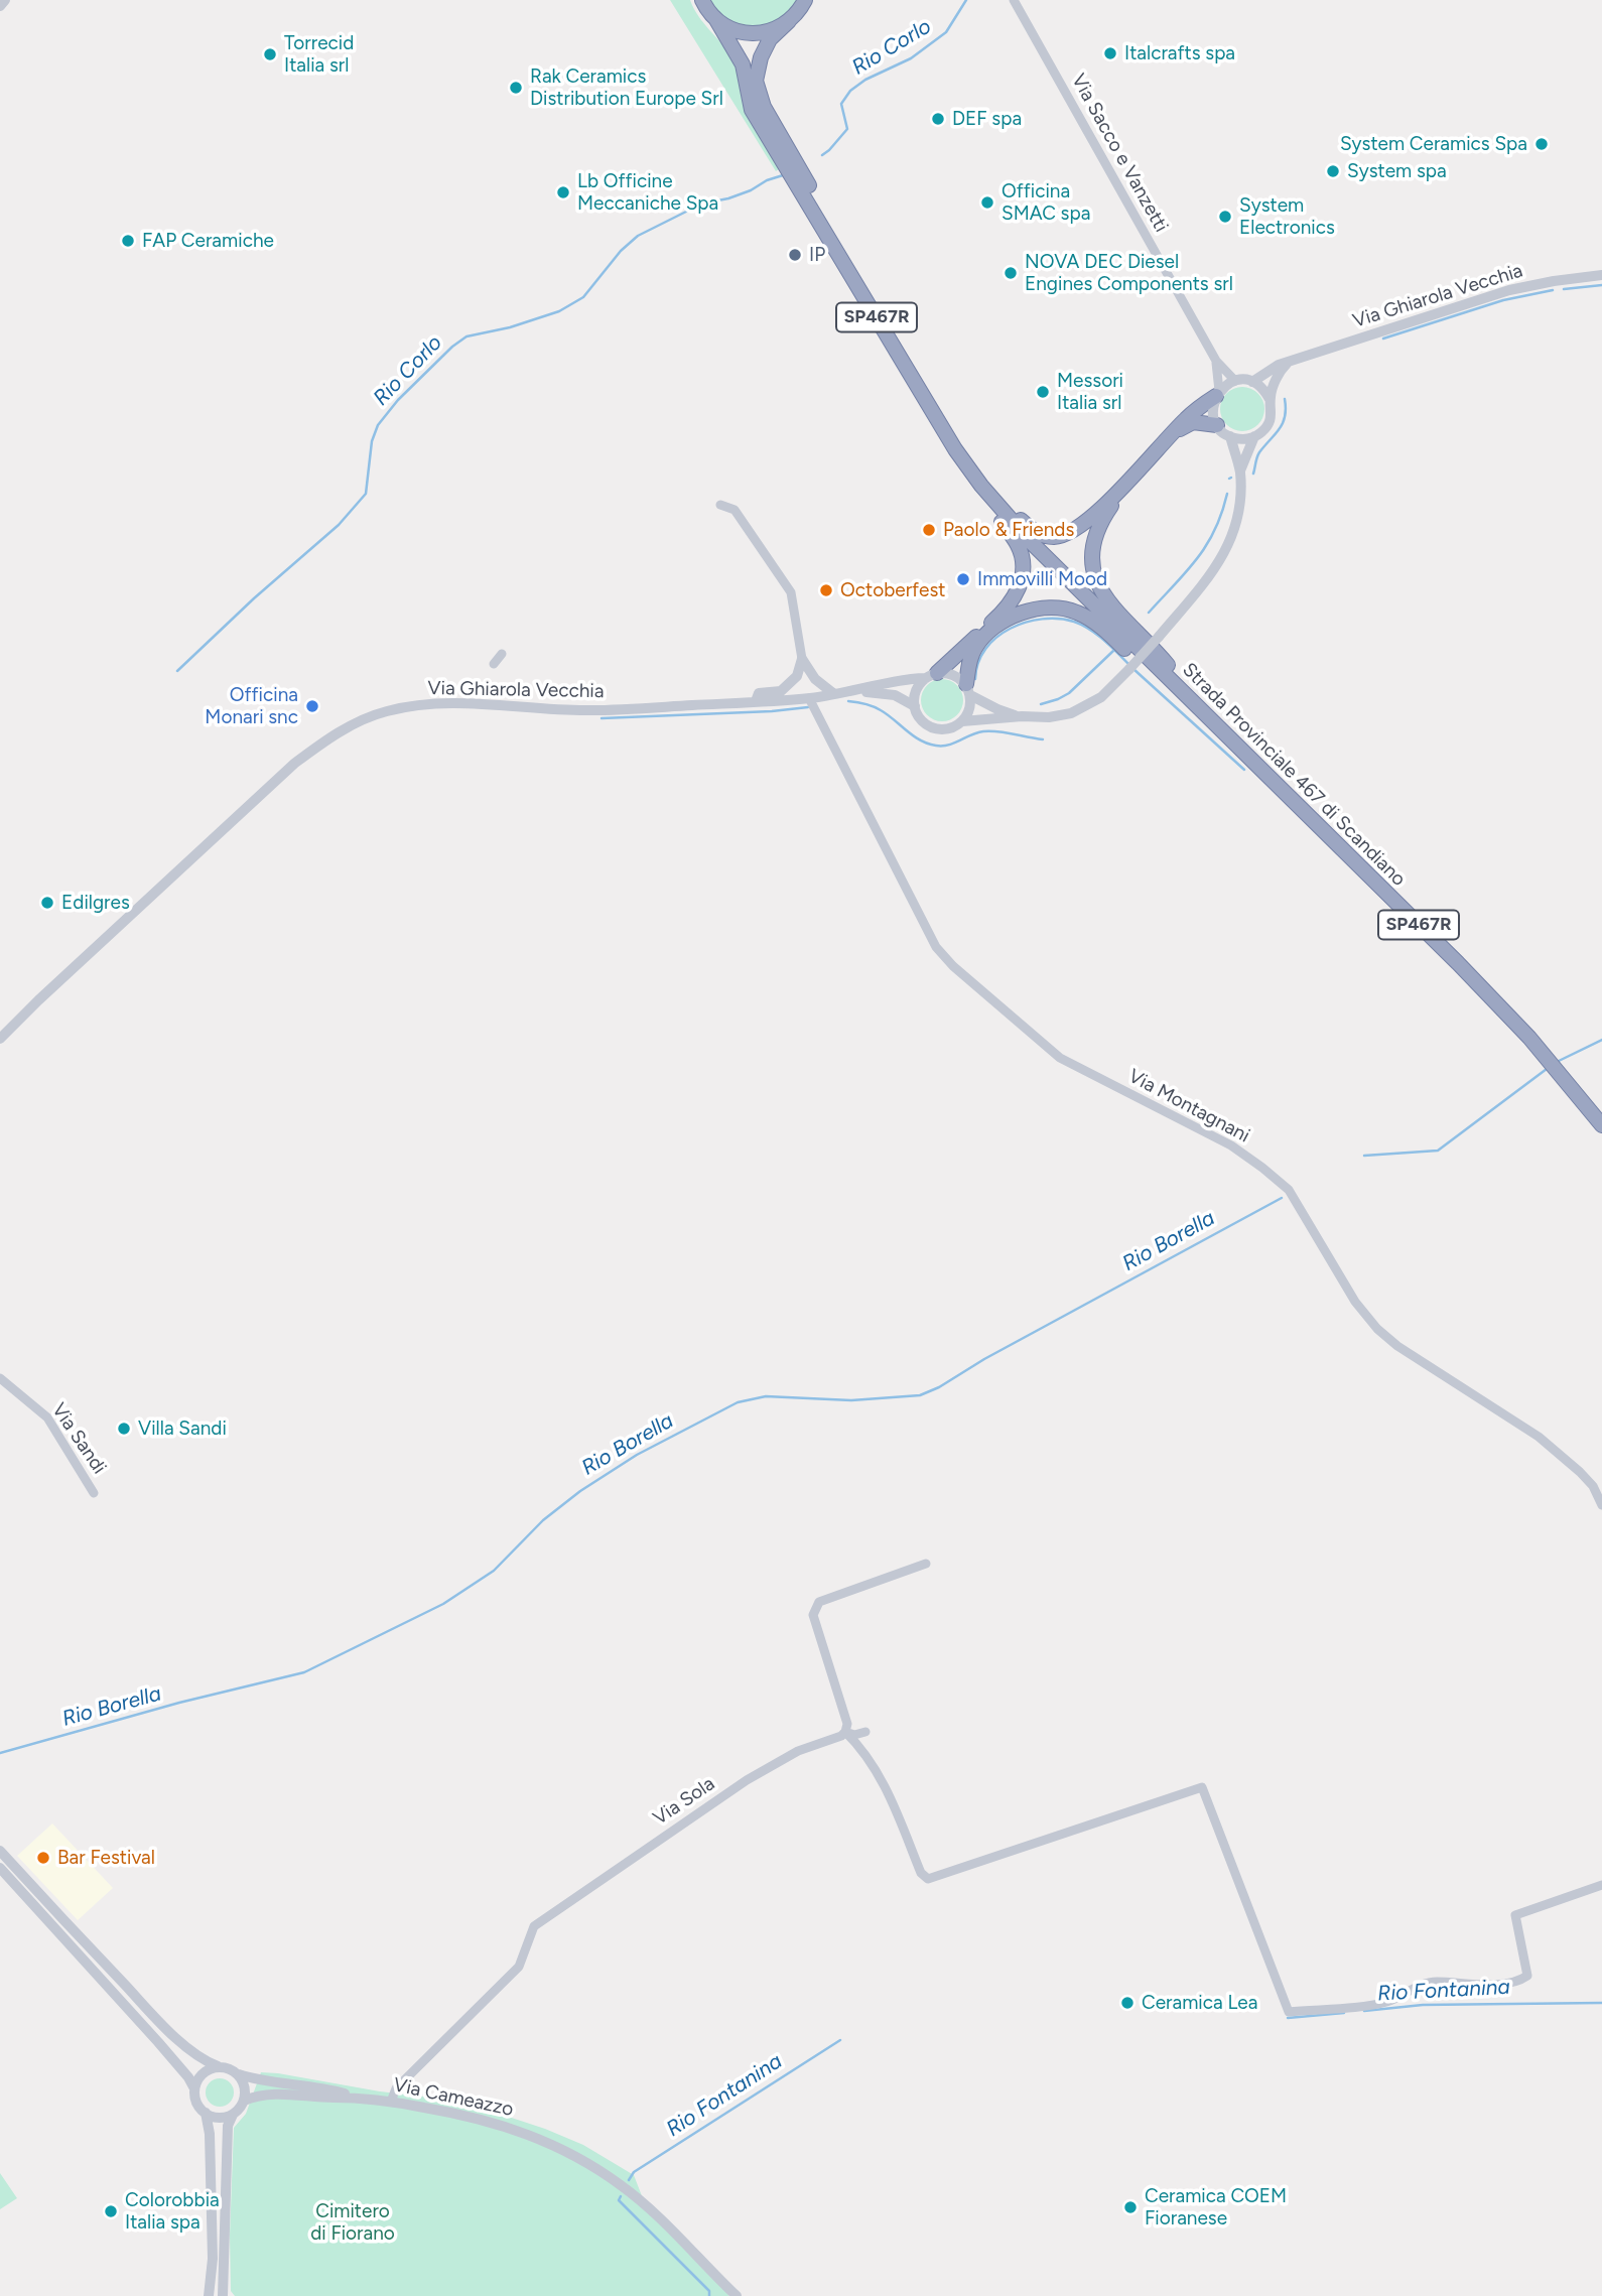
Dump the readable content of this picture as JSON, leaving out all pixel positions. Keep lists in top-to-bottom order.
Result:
{
  "streets": {
    "highway": ["SP467R", "Strada Provinciale 467 di Scandiano"],
    "street": [
      "Via Sacco e Vanzetti",
      "Via Ghiarola Vecchia",
      "Via Montagnani",
      "Via Sandi",
      "Via Sola",
      "Via Cameazzo"
    ]
  },
  "crossings": [
    ["Via Sacco e Vanzetti", "Via Ghiarola Vecchia"],
    ["Via Ghiarola Vecchia", "Via Montagnani"],
    ["SP467R", "Strada Provinciale 467 di Scandiano"],
    ["Via Sola", "Via Cameazzo"]
  ],
  "water": ["Rio Corlo", "Rio Borella", "Rio Fontanina"],
  "parks": ["Cimitero di Fiorano"],
  "places": [
    "Italcrafts spa",
    "Torrecid Italia srl",
    "Rak Ceramics Distribution Europe Srl",
    "DEF spa",
    "System Ceramics Spa",
    "System spa",
    "Lb Officine Meccaniche Spa",
    "Officina SMAC spa",
    "System Electronics",
    "FAP Ceramiche",
    "IP",
    "NOVA DEC Diesel Engines Components srl",
    "Messori Italia srl",
    "Paolo & Friends",
    "Immovilli Mood",
    "Octoberfest",
    "Officina Monari snc",
    "Edilgres",
    "Villa Sandi",
    "Bar Festival",
    "Ceramica Lea",
    "Ceramica COEM Fioranese",
    "Colorobbia Italia spa"
  ]
}
